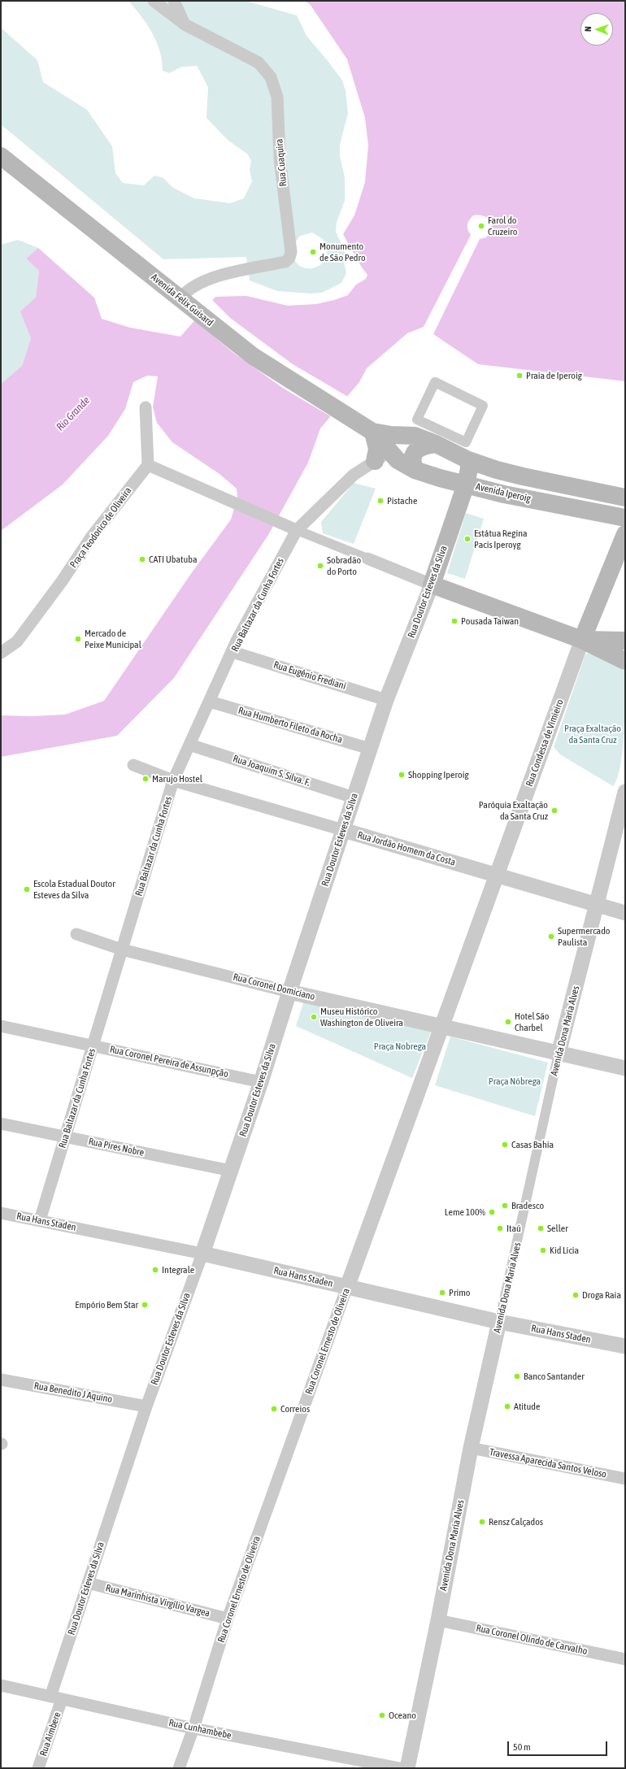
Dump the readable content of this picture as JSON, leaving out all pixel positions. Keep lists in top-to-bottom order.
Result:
{
  "streets": {
    "main road": [
      "Avenida Felix Guisard",
      "Avenida Iperoig",
      "Rua Doutor Esteves da Silva",
      "Rua Condessa de Vimieiro"
    ],
    "street": [
      "Rua Cuaquira",
      "Praça Teodorico de Oliveira",
      "Rua Baltazar da Cunha Fortes",
      "Rua Eugênio Frediani",
      "Rua Humberto Fileto da Rocha",
      "Rua Joaquim S. Silva. F.",
      "Rua Jordão Homem da Costa",
      "Rua Coronel Domiciano",
      "Avenida Dona Maria Alves",
      "Rua Coronel Pereira de Assunpção",
      "Rua Pires Nobre",
      "Rua Hans Staden",
      "Rua Coronel Ernesto de Oliveira",
      "Rua Benedito J Aquino",
      "Travessa Aparecida Santos Veloso",
      "Rua Marinhista Virgílio Vargea",
      "Rua Coronel Olindo de Carvalho",
      "Rua Cunhambebe",
      "Rua Aimbere"
    ]
  },
  "crossings": [
    ["Rua Cuaquira", "Avenida Felix Guisard"],
    ["Avenida Felix Guisard", "Avenida Iperoig"],
    ["Avenida Felix Guisard", "Rua Baltazar da Cunha Fortes"],
    ["Avenida Iperoig", "Rua Doutor Esteves da Silva"],
    ["Avenida Iperoig", "Rua Baltazar da Cunha Fortes"],
    ["Rua Doutor Esteves da Silva", "Rua Eugênio Frediani"],
    ["Rua Doutor Esteves da Silva", "Rua Humberto Fileto da Rocha"],
    ["Rua Doutor Esteves da Silva", "Rua Joaquim S. Silva. F."],
    ["Rua Doutor Esteves da Silva", "Rua Jordão Homem da Costa"],
    ["Rua Doutor Esteves da Silva", "Rua Coronel Domiciano"],
    ["Rua Doutor Esteves da Silva", "Rua Coronel Pereira de Assunpção"],
    ["Rua Doutor Esteves da Silva", "Rua Pires Nobre"],
    ["Rua Doutor Esteves da Silva", "Rua Hans Staden"],
    ["Rua Doutor Esteves da Silva", "Rua Benedito J Aquino"],
    ["Rua Doutor Esteves da Silva", "Rua Marinhista Virgílio Vargea"],
    ["Rua Doutor Esteves da Silva", "Rua Cunhambebe"],
    ["Rua Doutor Esteves da Silva", "Rua Aimbere"],
    ["Rua Baltazar da Cunha Fortes", "Rua Eugênio Frediani"],
    ["Rua Baltazar da Cunha Fortes", "Rua Humberto Fileto da Rocha"],
    ["Rua Baltazar da Cunha Fortes", "Rua Joaquim S. Silva. F."],
    ["Rua Baltazar da Cunha Fortes", "Rua Jordão Homem da Costa"],
    ["Rua Baltazar da Cunha Fortes", "Rua Coronel Domiciano"],
    ["Rua Baltazar da Cunha Fortes", "Rua Coronel Pereira de Assunpção"],
    ["Rua Baltazar da Cunha Fortes", "Rua Pires Nobre"],
    ["Rua Baltazar da Cunha Fortes", "Rua Hans Staden"],
    ["Rua Condessa de Vimieiro", "Rua Jordão Homem da Costa"],
    ["Rua Condessa de Vimieiro", "Rua Coronel Domiciano"],
    ["Rua Condessa de Vimieiro", "Rua Coronel Ernesto de Oliveira"],
    ["Rua Jordão Homem da Costa", "Avenida Dona Maria Alves"],
    ["Rua Coronel Domiciano", "Avenida Dona Maria Alves"],
    ["Rua Coronel Domiciano", "Rua Coronel Ernesto de Oliveira"],
    ["Avenida Dona Maria Alves", "Rua Hans Staden"],
    ["Avenida Dona Maria Alves", "Travessa Aparecida Santos Veloso"],
    ["Avenida Dona Maria Alves", "Rua Coronel Olindo de Carvalho"],
    ["Rua Hans Staden", "Rua Coronel Ernesto de Oliveira"],
    ["Rua Coronel Ernesto de Oliveira", "Rua Marinhista Virgílio Vargea"],
    ["Rua Coronel Ernesto de Oliveira", "Rua Cunhambebe"],
    ["Rua Cunhambebe", "Rua Aimbere"]
  ],
  "water": ["Rio Grande"],
  "parks": ["Praça Exaltação da Santa Cruz", "Praça Nobrega", "Praça Nóbrega"],
  "places": [
    "Farol do Cruzeiro",
    "Monumento de São Pedro",
    "Praia de Iperoig",
    "Pistache",
    "Estátua Regina Pacis Iperoyg",
    "CATI Ubatuba",
    "Sobradão do Porto",
    "Pousada Taiwan",
    "Mercado de Peixe Municipal",
    "Shopping Iperoig",
    "Marujo Hostel",
    "Paróquia Exaltação da Santa Cruz",
    "Escola Estadual Doutor Esteves da Silva",
    "Supermercado Paulista",
    "Museu Histórico Washington de Oliveira",
    "Hotel São Charbel",
    "Casas Bahia",
    "Bradesco",
    "Leme 100%",
    "Itaú",
    "Seller",
    "Kid Lícia",
    "Integrale",
    "Primo",
    "Droga Raia",
    "Empório Bem Star",
    "Banco Santander",
    "Atitude",
    "Correios",
    "Rensz Calçados",
    "Oceano"
  ],
  "scale_bar": "50 m",
  "north": "left"
}
